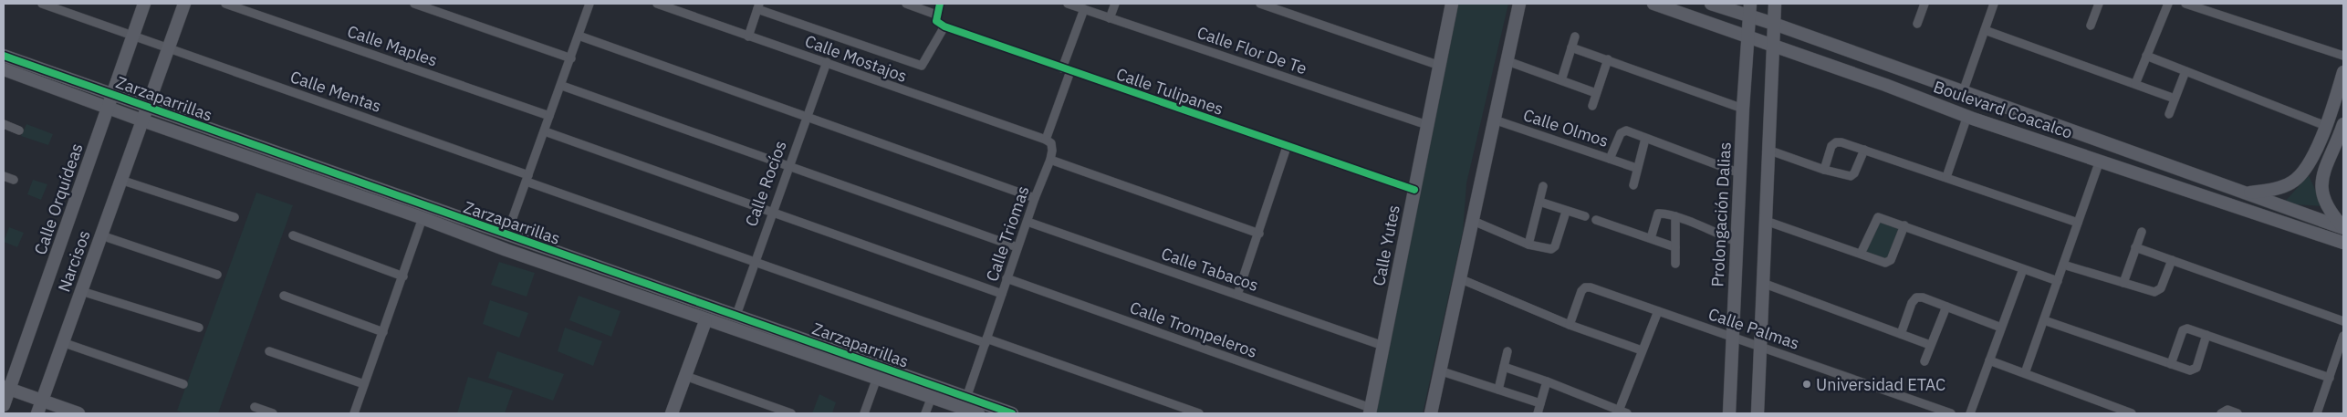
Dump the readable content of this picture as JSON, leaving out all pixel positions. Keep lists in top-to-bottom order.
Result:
{
  "streets": {
    "street": [
      "Calle Maples",
      "Calle Flor De Te",
      "Calle Mostajos",
      "Calle Mentas",
      "Calle Tulipanes",
      "Zarzaparrillas",
      "Boulevard Coacalco",
      "Calle Olmos",
      "Calle Rocíos",
      "Calle Orquídeas",
      "Prolongación Dalias",
      "Calle Triomas",
      "Calle Yutes",
      "Narcisos",
      "Calle Tabacos",
      "Calle Palmas",
      "Calle Trompeleros"
    ]
  },
  "crossings": [
    ["Calle Flor De Te", "Calle Yutes"],
    ["Calle Mostajos", "Calle Rocíos"],
    ["Calle Mentas", "Calle Rocíos"],
    ["Calle Mentas", "Calle Orquídeas"],
    ["Calle Mentas", "Calle Triomas"],
    ["Calle Mentas", "Narcisos"],
    ["Calle Tulipanes", "Calle Yutes"],
    ["Zarzaparrillas", "Calle Rocíos"],
    ["Zarzaparrillas", "Calle Orquídeas"],
    ["Zarzaparrillas", "Calle Triomas"],
    ["Zarzaparrillas", "Narcisos"],
    ["Boulevard Coacalco", "Prolongación Dalias"],
    ["Calle Olmos", "Prolongación Dalias"],
    ["Prolongación Dalias", "Calle Palmas"],
    ["Calle Triomas", "Calle Tabacos"],
    ["Calle Triomas", "Calle Trompeleros"],
    ["Calle Yutes", "Calle Tabacos"],
    ["Calle Yutes", "Calle Trompeleros"]
  ],
  "places": ["Universidad ETAC"]
}
